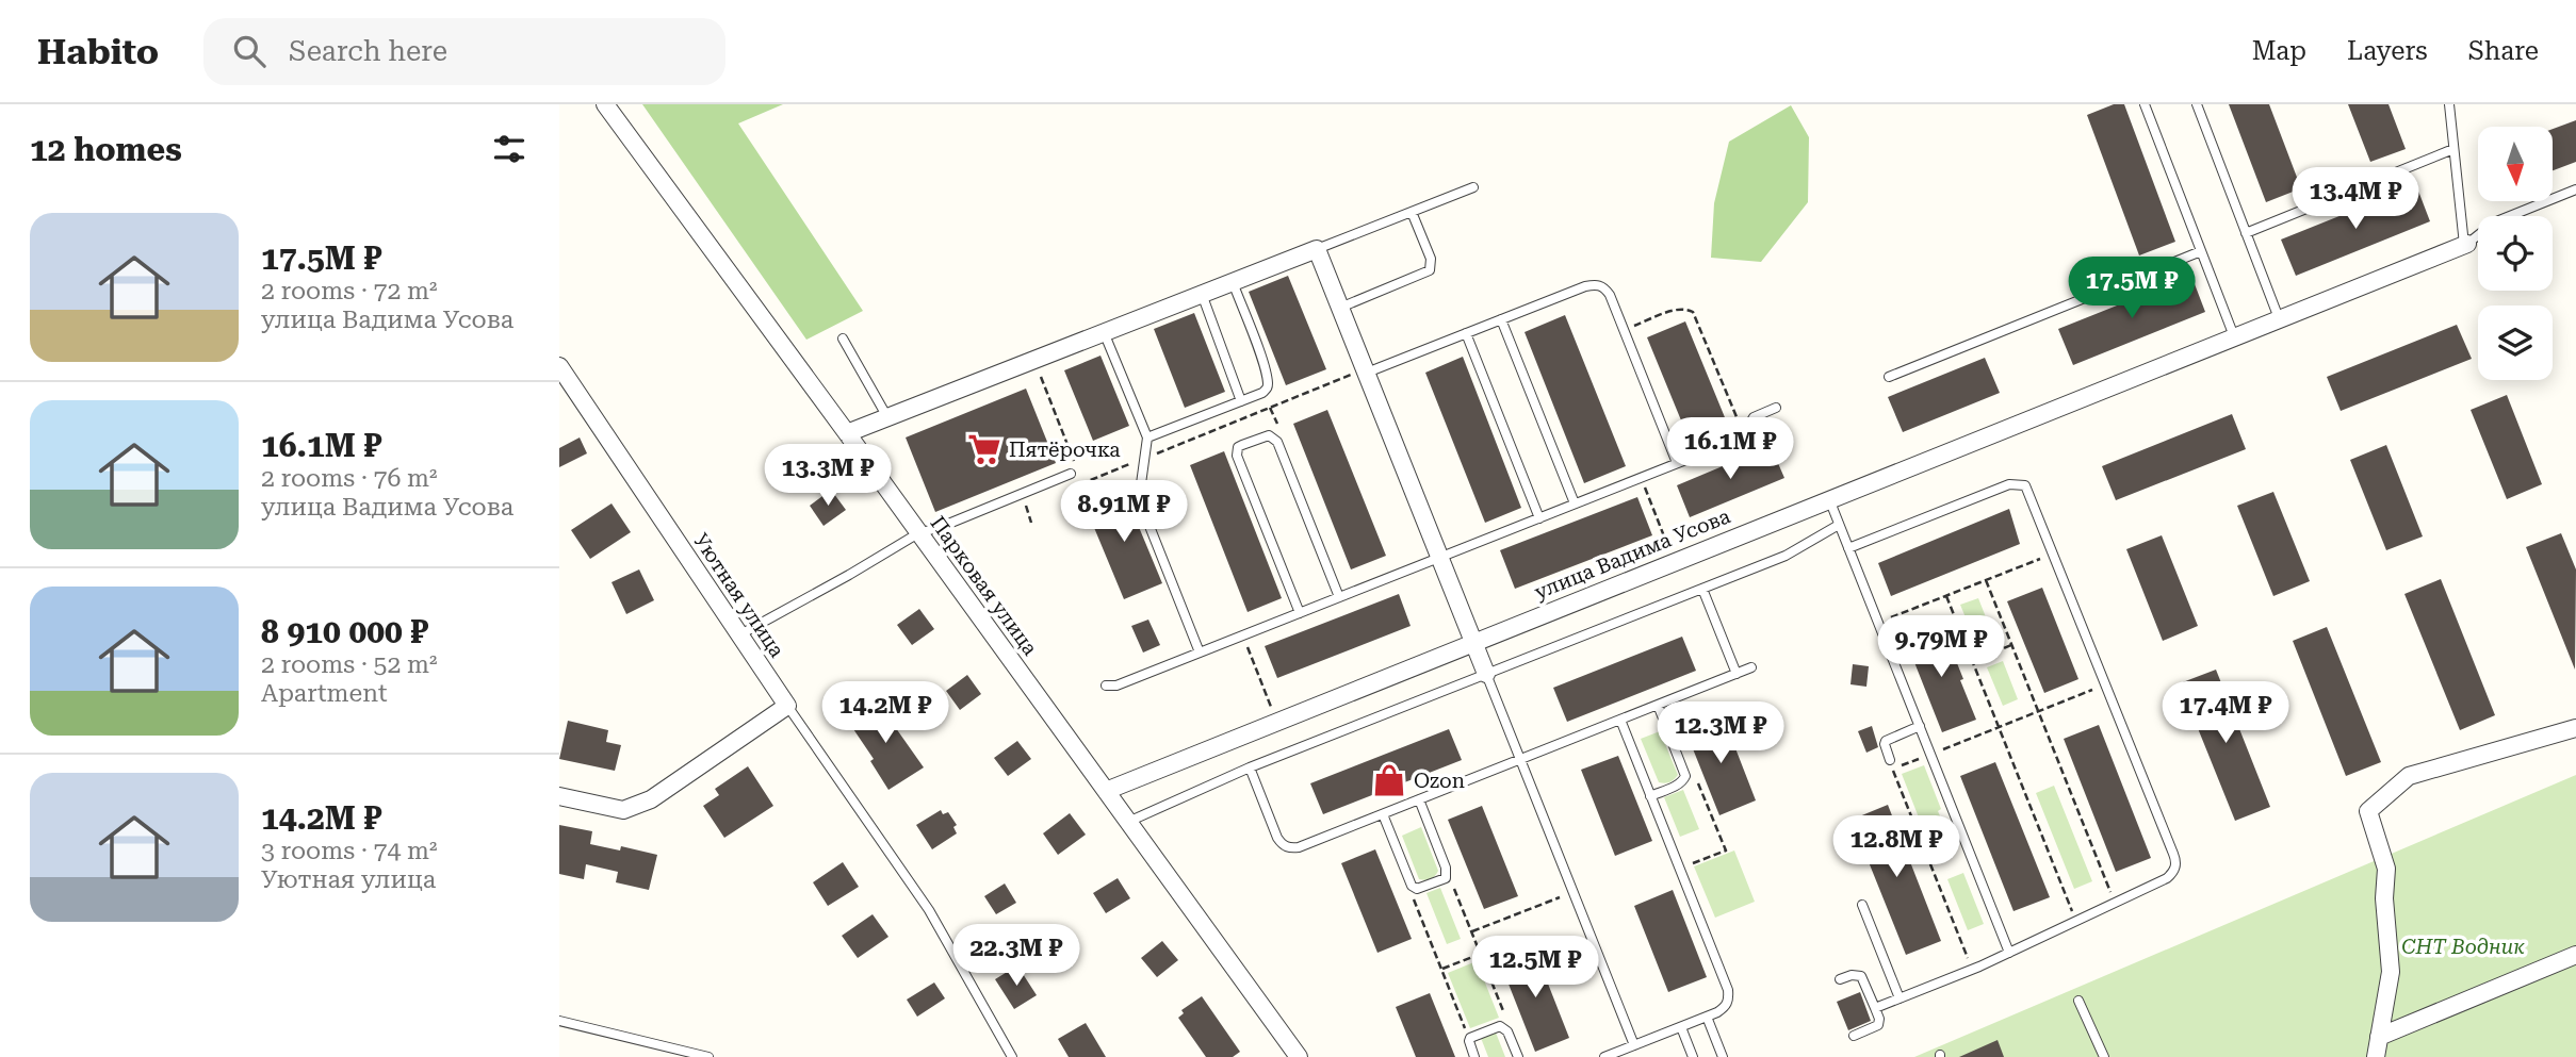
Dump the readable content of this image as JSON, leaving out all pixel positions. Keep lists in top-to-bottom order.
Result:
{
  "streets": {
    "street": ["улица Вадима Усова", "Парковая улица", "Уютная улица"]
  },
  "crossings": [
    ["улица Вадима Усова", "Парковая улица"]
  ],
  "parks": ["СНТ Водник"],
  "places": {
    "supermarket": ["Пятёрочка"],
    "shop": ["Ozon"]
  },
  "north": "bottom",
  "page": {
    "header": "Habito",
    "search": "Search here",
    "nav": ["Map", "Layers", "Share"],
    "heading": "12 homes",
    "price": [
      "13.4M ₽",
      "17.5M ₽",
      "16.1M ₽",
      "13.3M ₽",
      "8.91M ₽",
      "9.79M ₽",
      "14.2M ₽",
      "17.4M ₽",
      "12.3M ₽",
      "12.8M ₽",
      "22.3M ₽",
      "12.5M ₽"
    ],
    "list": [
      {
        "name": "17.5M ₽",
        "note": "2 rooms · 72 m² · улица Вадима Усова"
      },
      {
        "name": "16.1M ₽",
        "note": "2 rooms · 76 m² · улица Вадима Усова"
      },
      {
        "name": "8 910 000 ₽",
        "note": "2 rooms · 52 m² · Apartment"
      },
      {
        "name": "14.2M ₽",
        "note": "3 rooms · 74 m² · Уютная улица"
      }
    ]
  }
}
